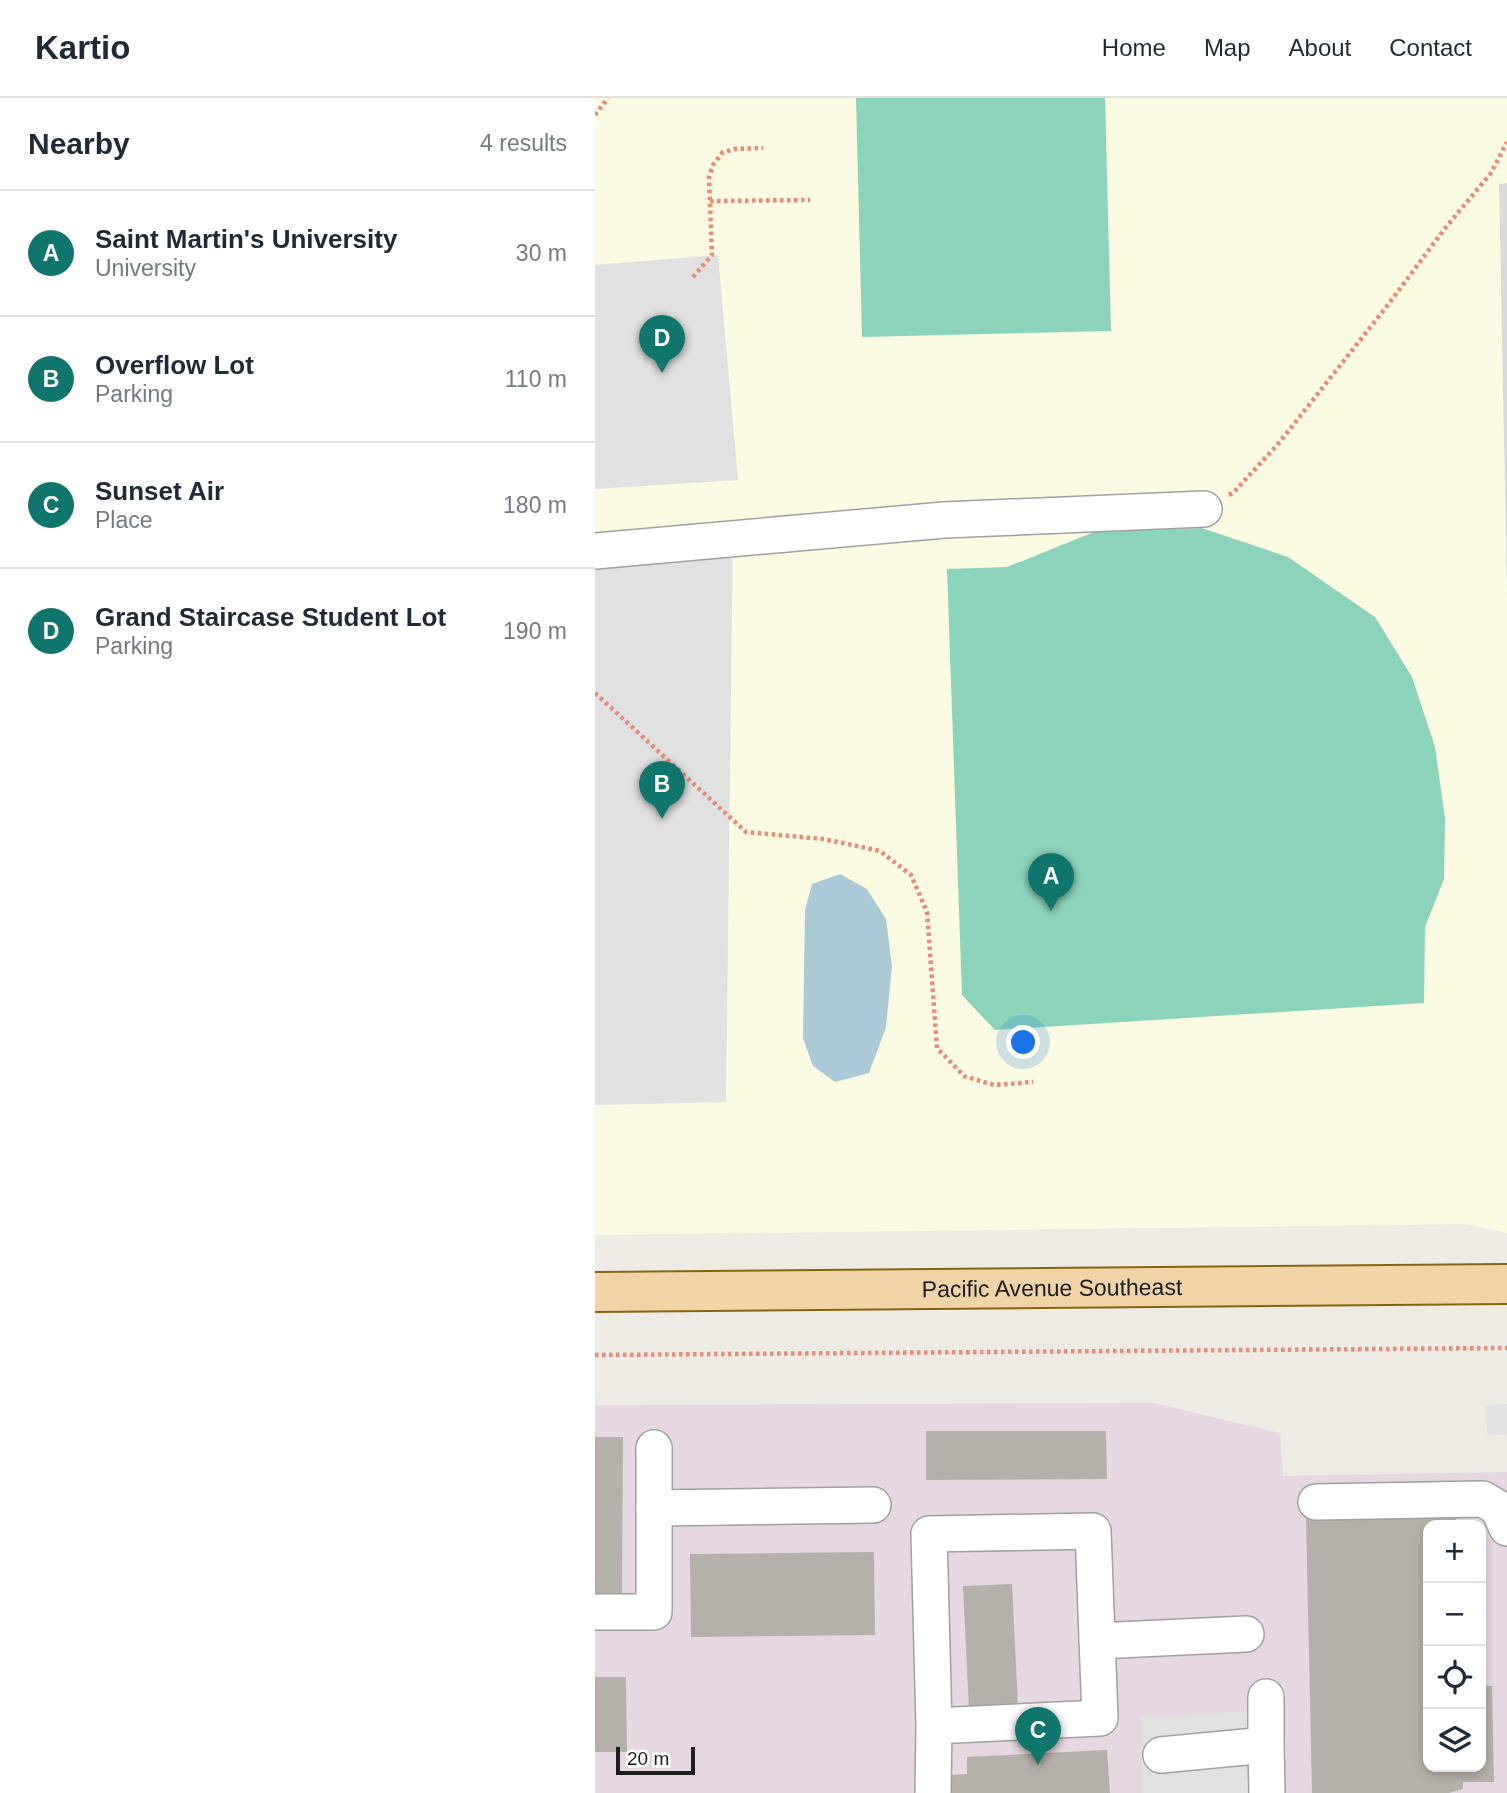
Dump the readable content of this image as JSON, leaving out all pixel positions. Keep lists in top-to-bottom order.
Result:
{
  "streets": {
    "main road": ["Pacific Avenue Southeast"]
  },
  "scale_bar": "20 m",
  "page": {
    "header": "Kartio",
    "nav": [
      "Home",
      "Map",
      "About",
      "Contact"
    ],
    "heading": ["Nearby", "4 results"],
    "list": [
      {
        "mark": "A",
        "name": "Saint Martin's University",
        "note": "University",
        "value": "30 m"
      },
      {
        "mark": "B",
        "name": "Overflow Lot",
        "note": "Parking",
        "value": "110 m"
      },
      {
        "mark": "C",
        "name": "Sunset Air",
        "note": "Place",
        "value": "180 m"
      },
      {
        "mark": "D",
        "name": "Grand Staircase Student Lot",
        "note": "Parking",
        "value": "190 m"
      }
    ],
    "pins": [
      "D",
      "B",
      "A",
      "C"
    ],
    "map_buttons": ["+", "−"],
    "scale": "20 m"
  }
}
